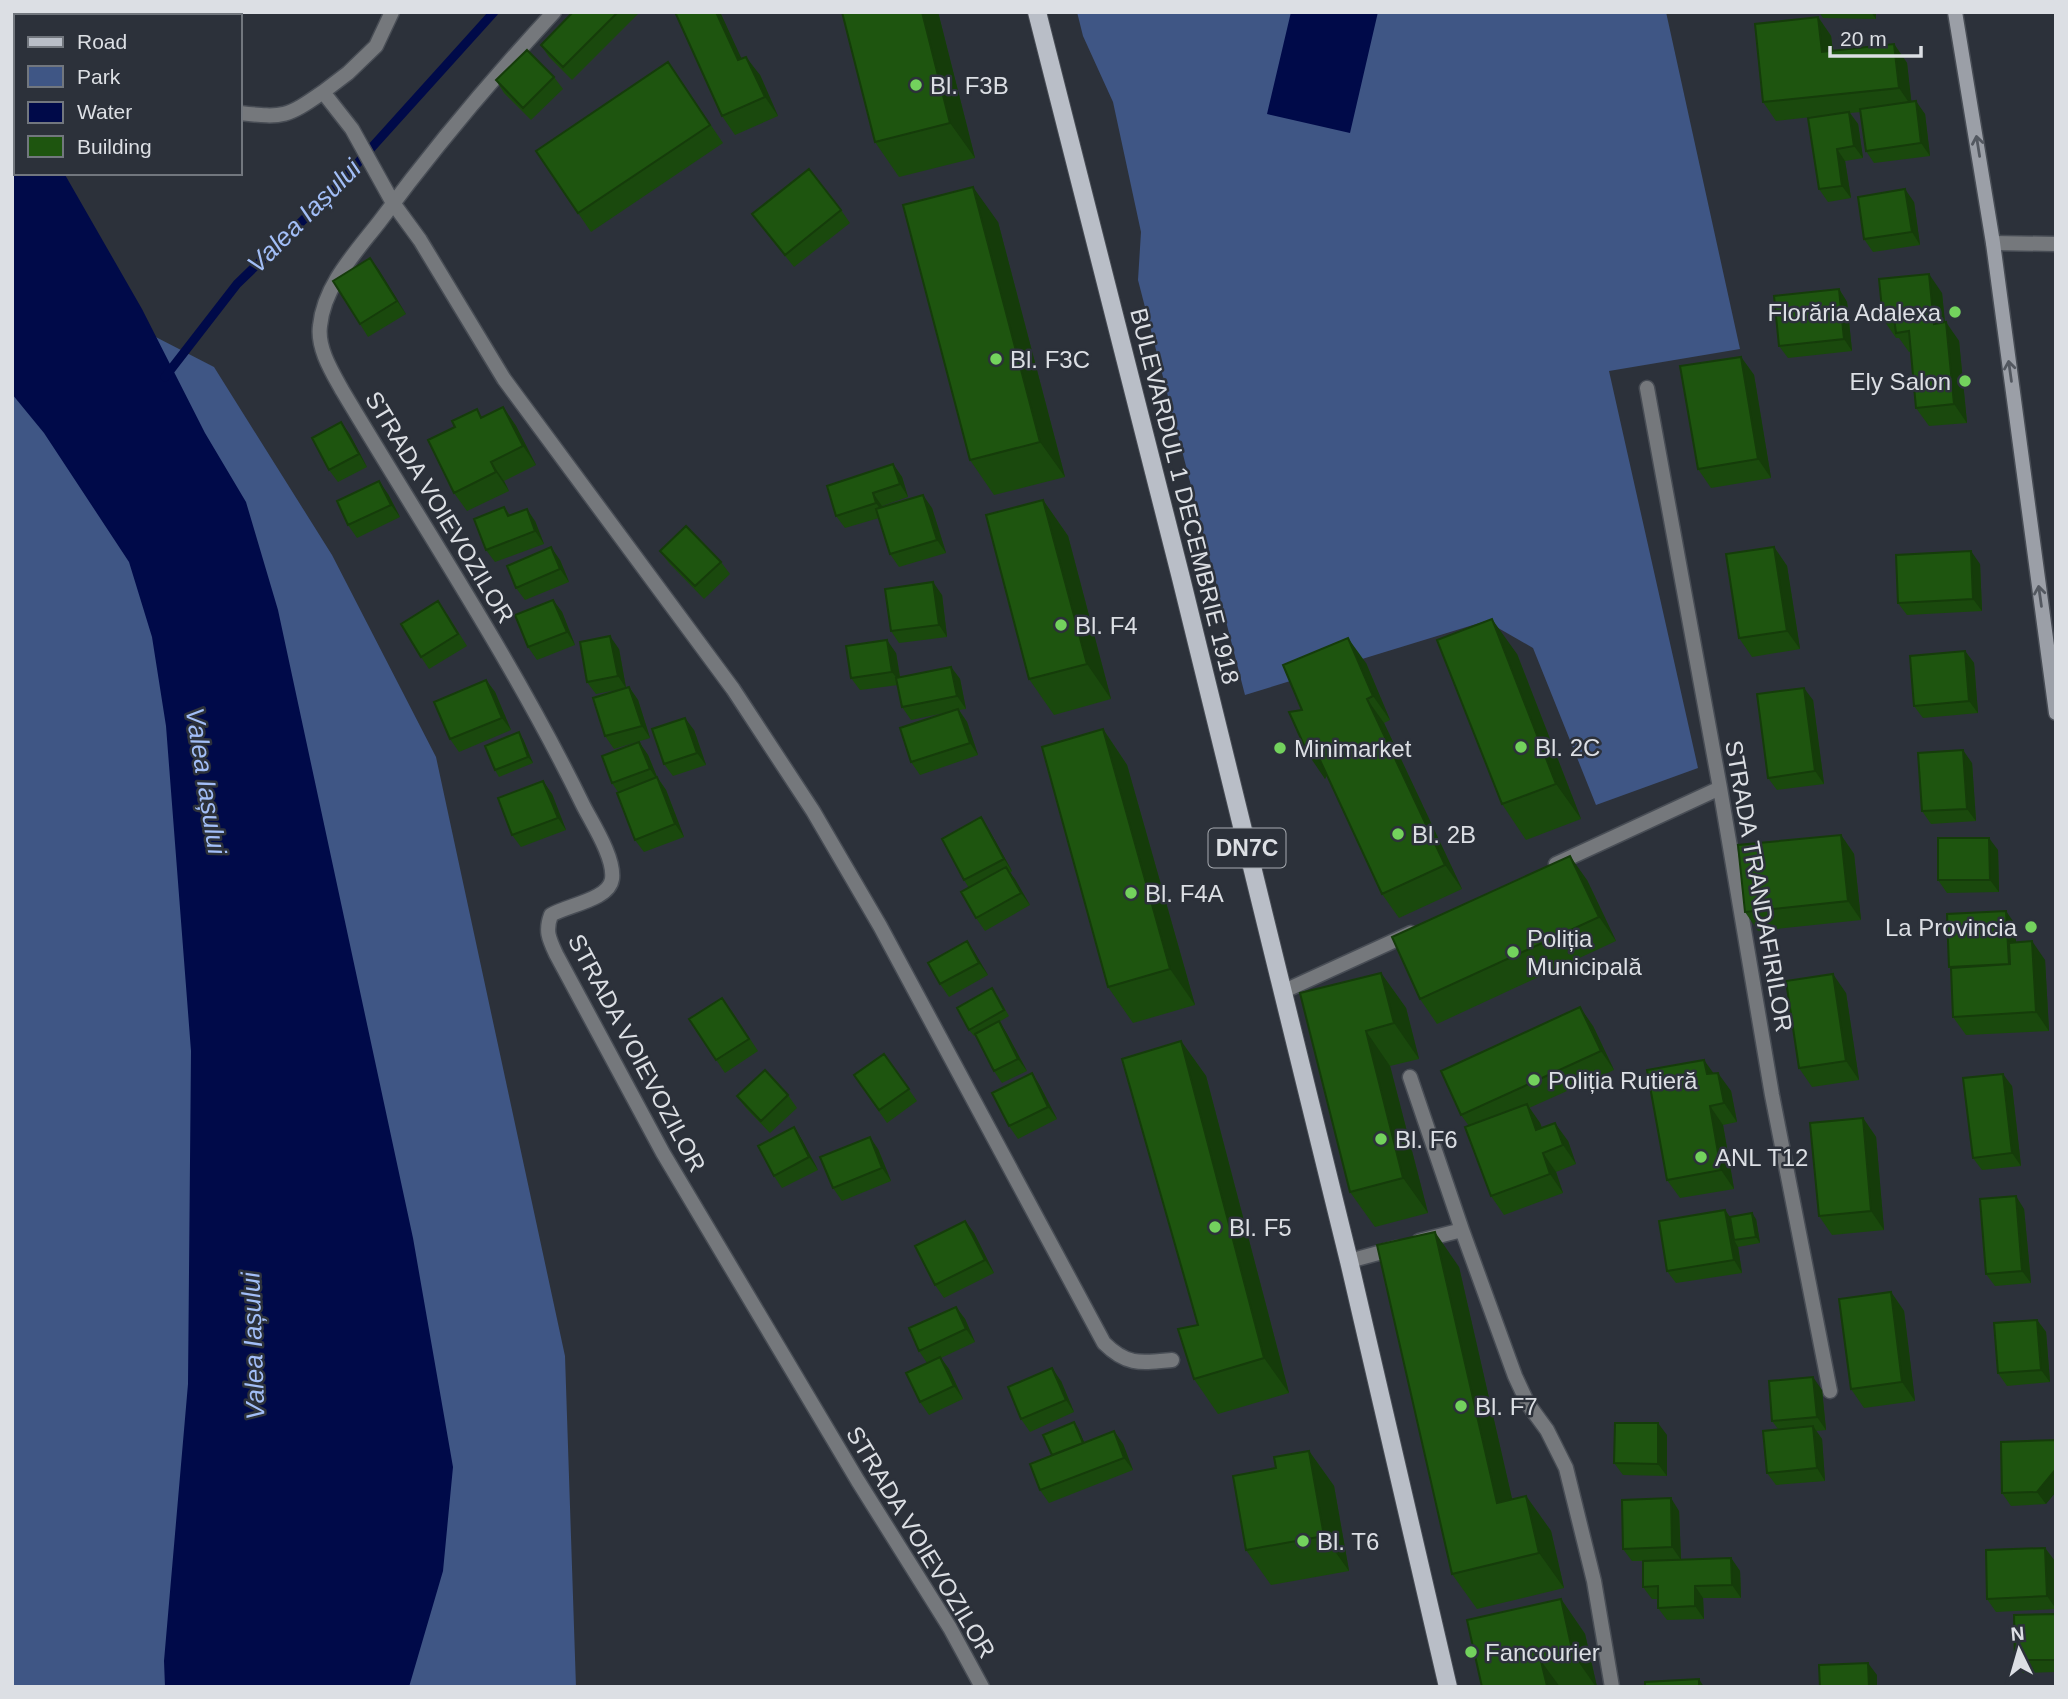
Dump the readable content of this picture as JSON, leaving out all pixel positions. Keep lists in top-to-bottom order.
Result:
{
  "streets": {
    "main road": ["BULEVARDUL 1 DECEMBRIE 1918", "DN7C"],
    "street": ["STRADA VOIEVOZILOR", "STRADA TRANDAFIRILOR"]
  },
  "water": ["Valea Iașului"],
  "places": [
    "Bl. F3B",
    "Florăria Adalexa",
    "Bl. F3C",
    "Ely Salon",
    "Bl. F4",
    "Bl. 2C",
    "Minimarket",
    "Bl. 2B",
    "Bl. F4A",
    "La Provincia",
    "Poliția Municipală",
    "Poliția Rutieră",
    "Bl. F6",
    "ANL T12",
    "Bl. F5",
    "Bl. F7",
    "Bl. T6",
    "Fancourier"
  ],
  "legend": [
    "Road",
    "Park",
    "Water",
    "Building"
  ],
  "scale_bar": "20 m",
  "north": "top"
}
